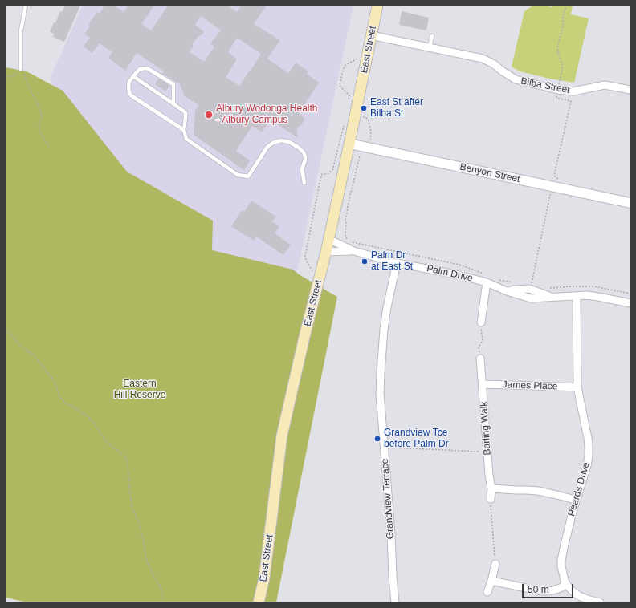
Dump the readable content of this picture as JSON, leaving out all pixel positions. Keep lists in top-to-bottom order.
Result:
{
  "streets": {
    "main road": ["East Street"],
    "street": [
      "Bilba Street",
      "Benyon Street",
      "Palm Drive",
      "James Place",
      "Barling Walk",
      "Peards Drive",
      "Grandview Terrace"
    ]
  },
  "crossings": [
    ["East Street", "Bilba Street"],
    ["East Street", "Benyon Street"],
    ["East Street", "Palm Drive"],
    ["Palm Drive", "Peards Drive"],
    ["Palm Drive", "Grandview Terrace"],
    ["James Place", "Barling Walk"],
    ["James Place", "Peards Drive"]
  ],
  "parks": ["Eastern Hill Reserve"],
  "places": [
    "East St after Bilba St",
    "Albury Wodonga Health - Albury Campus",
    "Palm Dr at East St",
    "Grandview Tce before Palm Dr"
  ],
  "scale_bar": "50 m"
}
